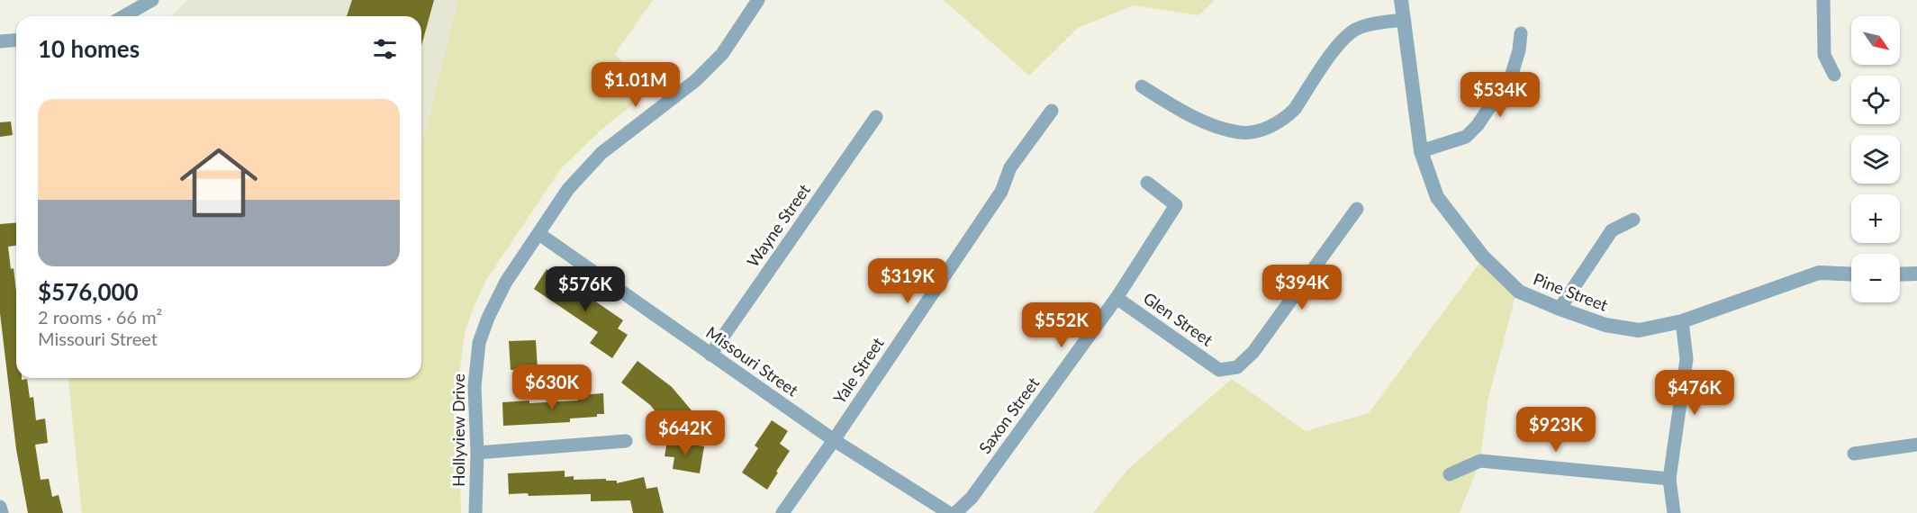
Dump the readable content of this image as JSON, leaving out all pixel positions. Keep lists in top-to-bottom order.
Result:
{
  "streets": {
    "street": [
      "Wayne Street",
      "Pine Street",
      "Glen Street",
      "Missouri Street",
      "Yale Street",
      "Saxon Street",
      "Hollyview Drive"
    ]
  },
  "crossings": [
    ["Wayne Street", "Missouri Street"],
    ["Glen Street", "Saxon Street"],
    ["Missouri Street", "Yale Street"],
    ["Missouri Street", "Hollyview Drive"]
  ],
  "north": "bottom right",
  "page": {
    "map_buttons": ["+", "−"],
    "heading": "10 homes",
    "price": [
      "$1.01M",
      "$534K",
      "$319K",
      "$394K",
      "$576K",
      "$552K",
      "$630K",
      "$476K",
      "$923K",
      "$642K"
    ],
    "list": [
      {
        "name": "$576,000",
        "note": "2 rooms · 66 m² · Missouri Street"
      }
    ]
  }
}
